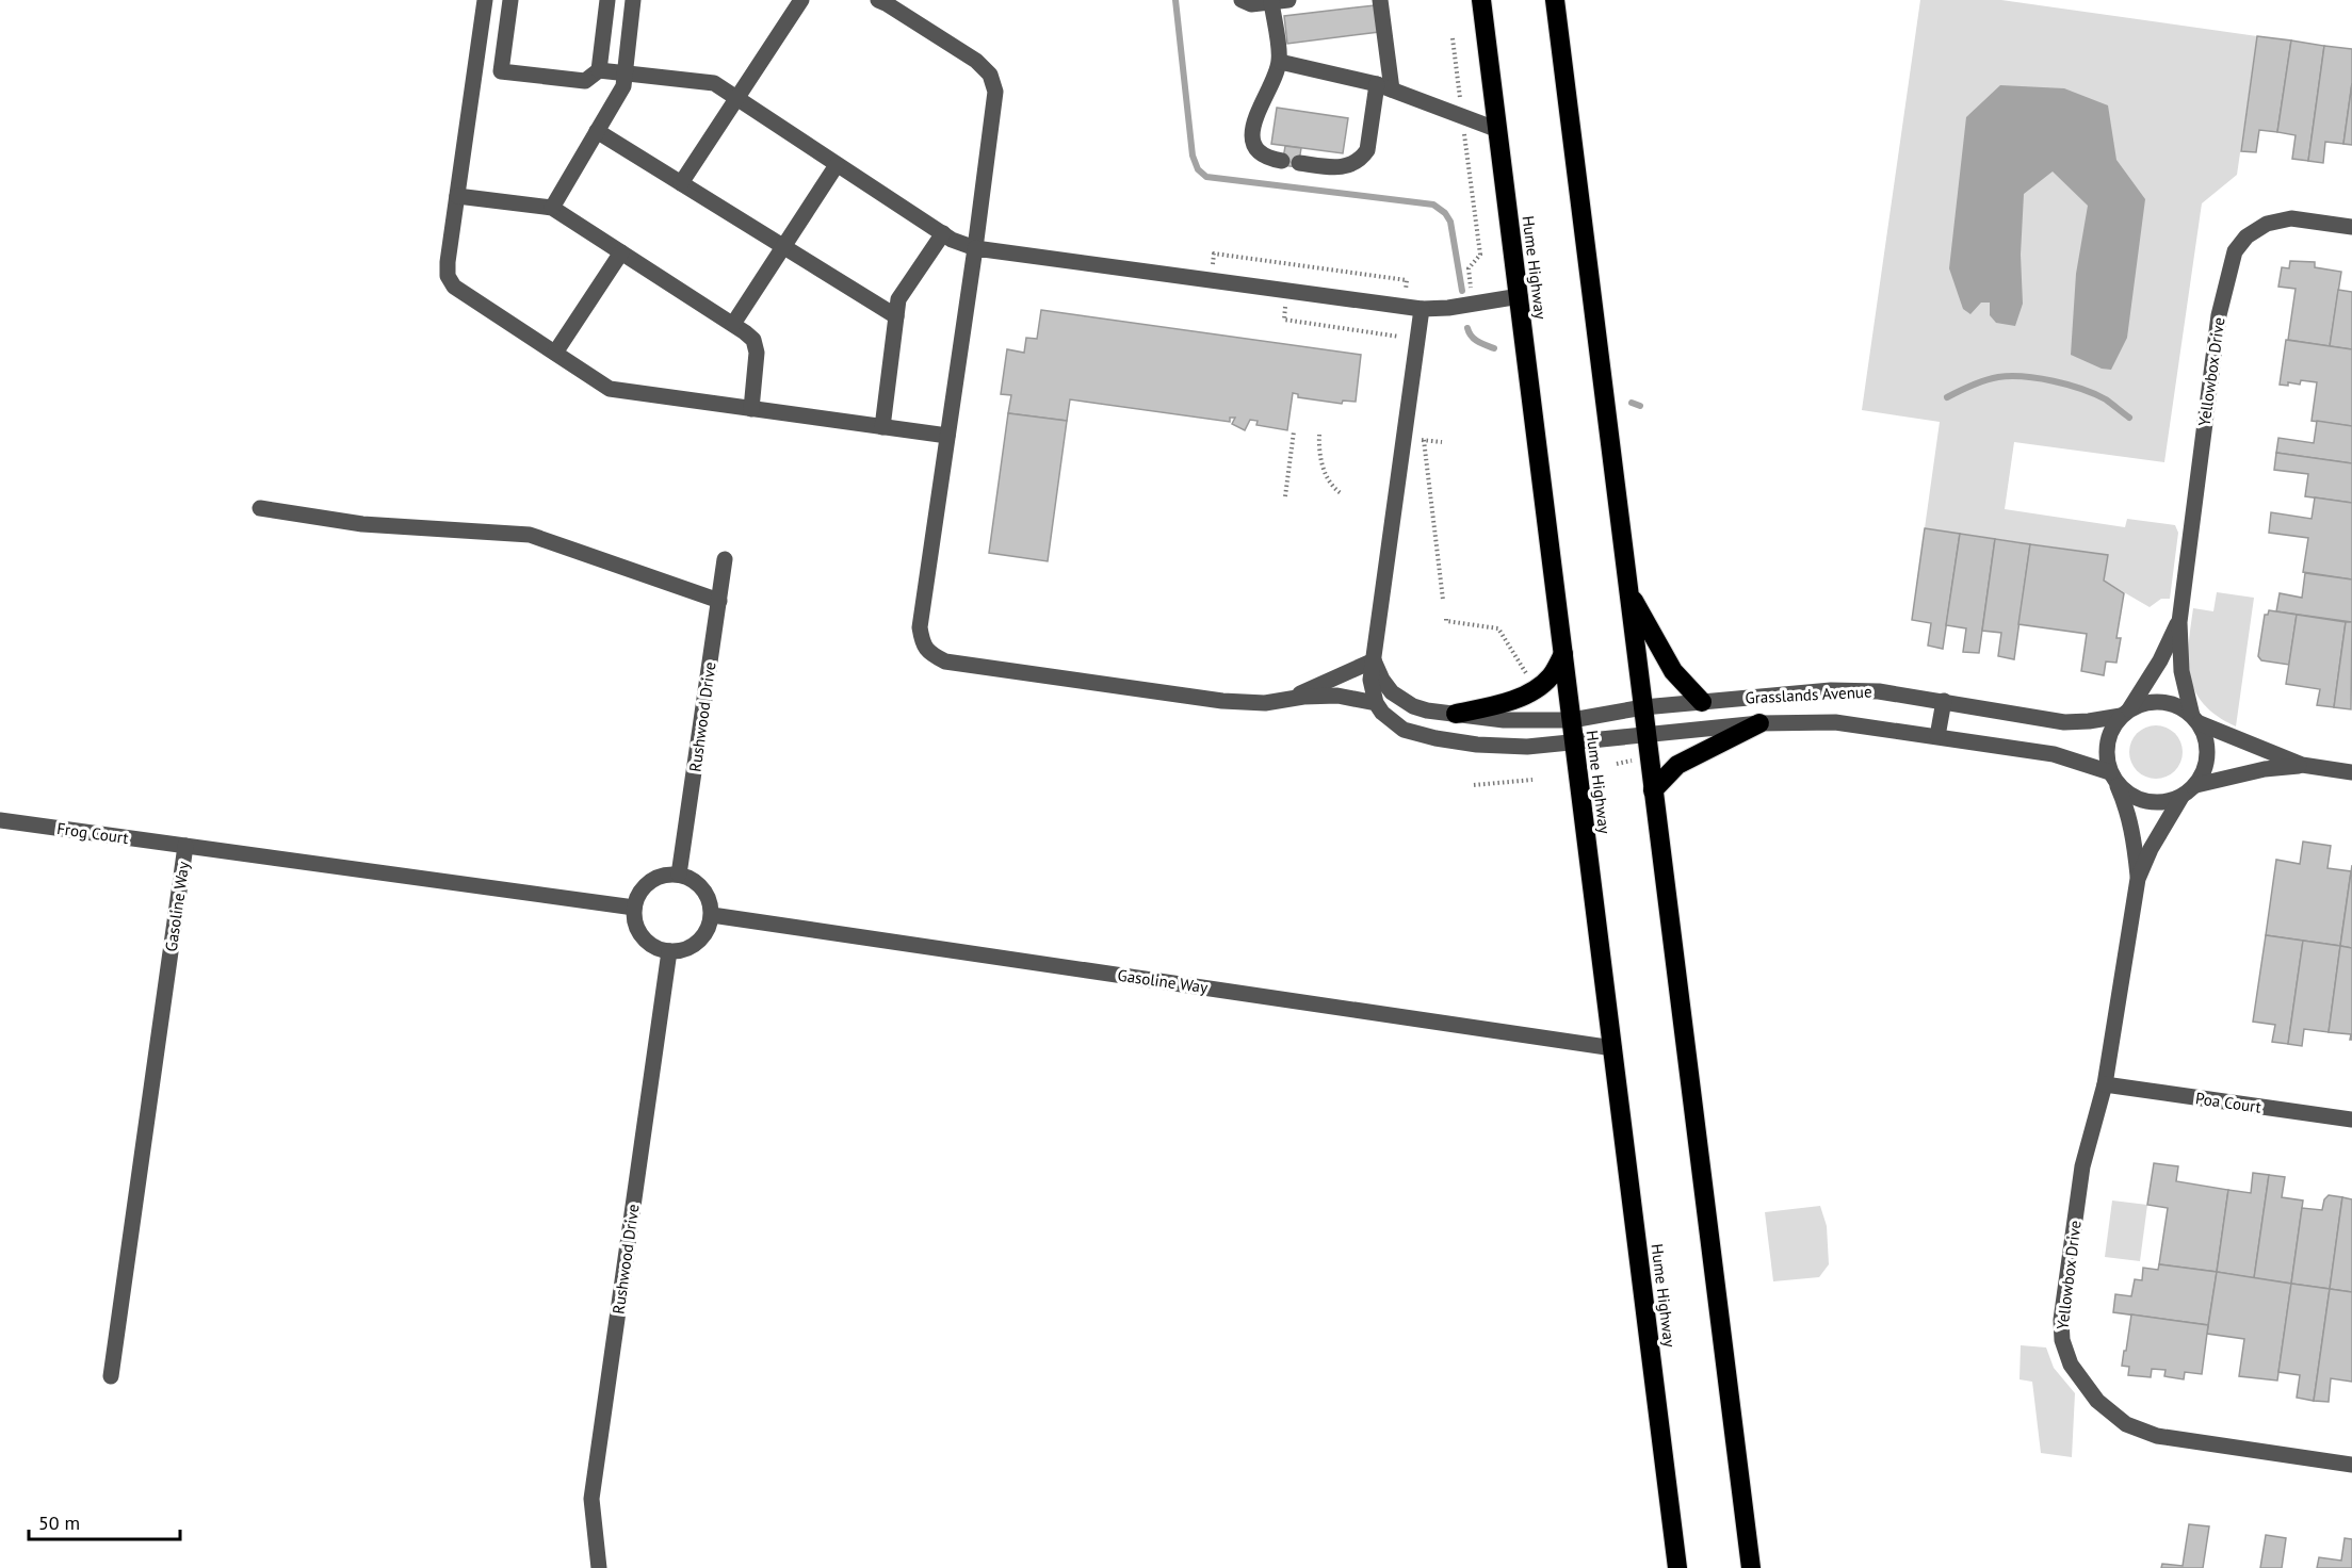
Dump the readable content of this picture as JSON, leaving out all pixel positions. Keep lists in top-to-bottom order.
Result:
{
  "streets": {
    "highway": ["Hume Highway"],
    "street": [
      "Yellowbox Drive",
      "Grasslands Avenue",
      "Rushwood Drive",
      "Frog Court",
      "Gasoline Way",
      "Poa Court"
    ]
  },
  "crossings": [
    ["Hume Highway", "Grasslands Avenue"],
    ["Hume Highway", "Gasoline Way"],
    ["Yellowbox Drive", "Poa Court"],
    ["Rushwood Drive", "Gasoline Way"],
    ["Frog Court", "Gasoline Way"]
  ],
  "scale_bar": "50 m"
}
